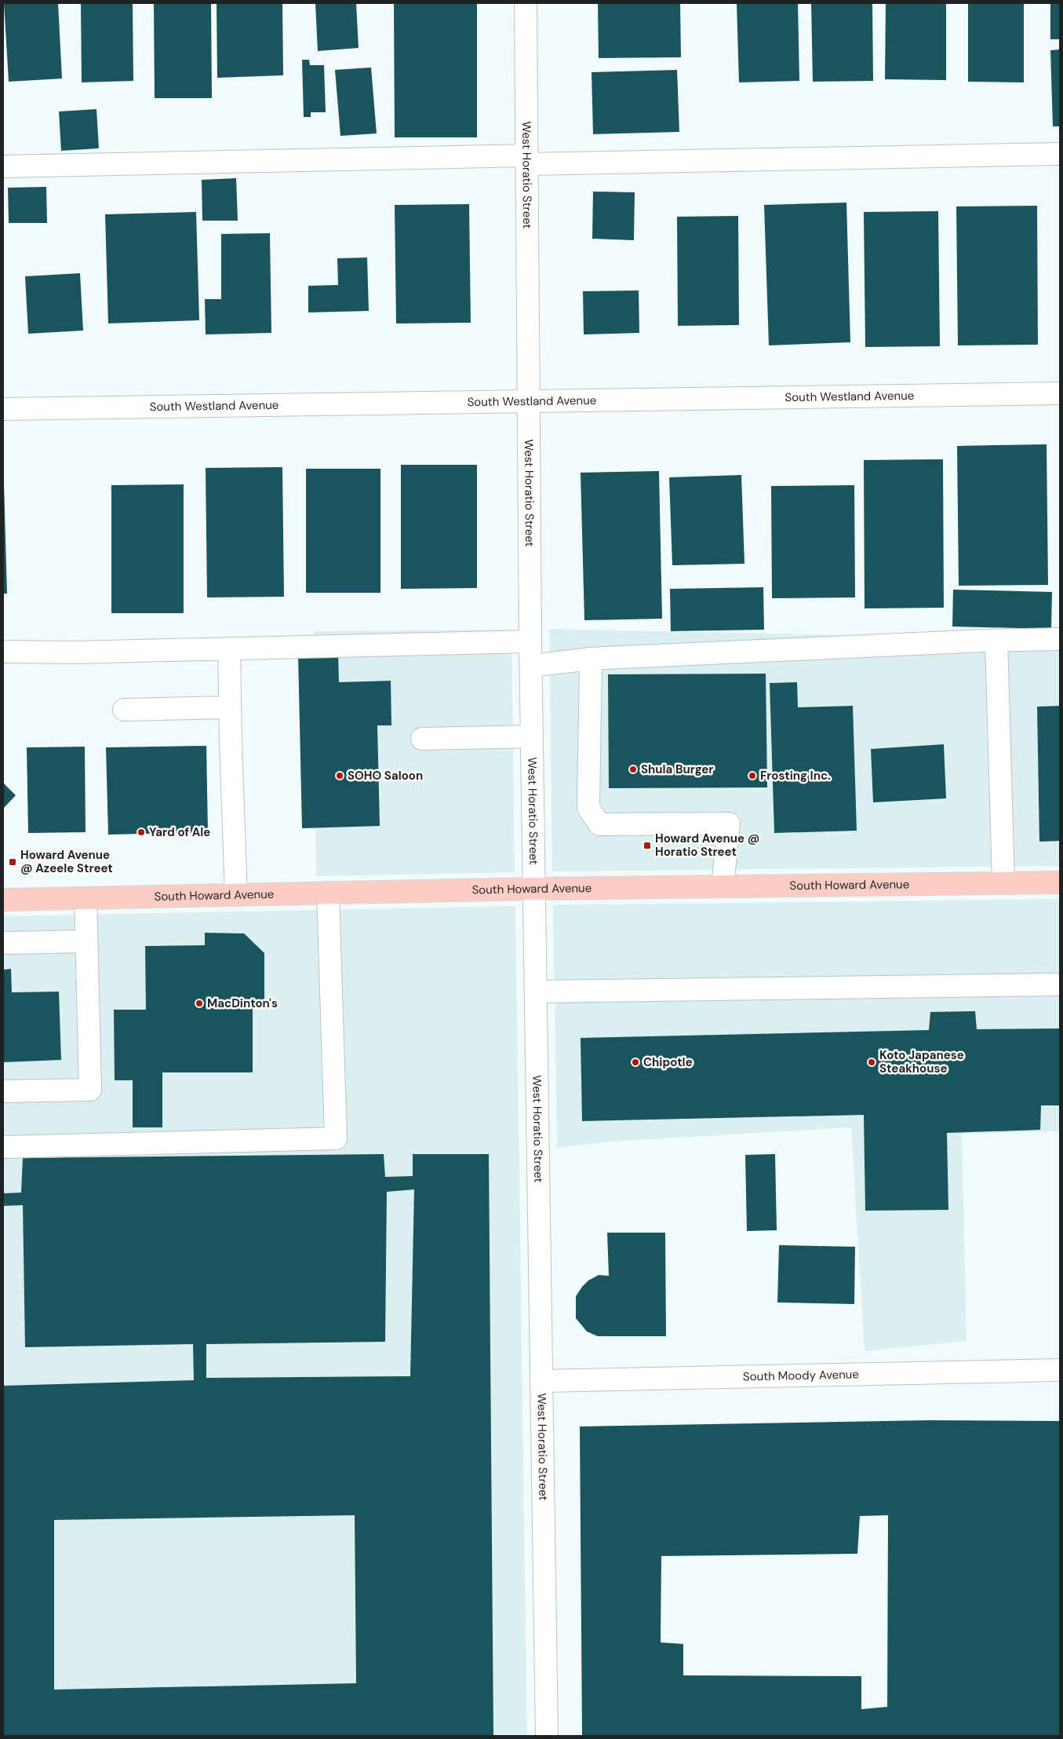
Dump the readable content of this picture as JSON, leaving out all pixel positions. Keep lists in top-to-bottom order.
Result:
{
  "streets": {
    "main road": ["South Howard Avenue"],
    "street": ["West Horatio Street", "South Westland Avenue", "South Moody Avenue"]
  },
  "crossings": [
    ["West Horatio Street", "South Westland Avenue"],
    ["West Horatio Street", "South Howard Avenue"],
    ["West Horatio Street", "South Moody Avenue"]
  ],
  "places": {
    "other": [
      "Shula Burger",
      "SOHO Saloon",
      "Frosting Inc.",
      "Yard of Ale",
      "MacDinton's",
      "Chipotle",
      "Koto Japanese Steakhouse"
    ],
    "transit": ["Howard Avenue @ Horatio Street", "Howard Avenue @ Azeele Street"]
  }
}
